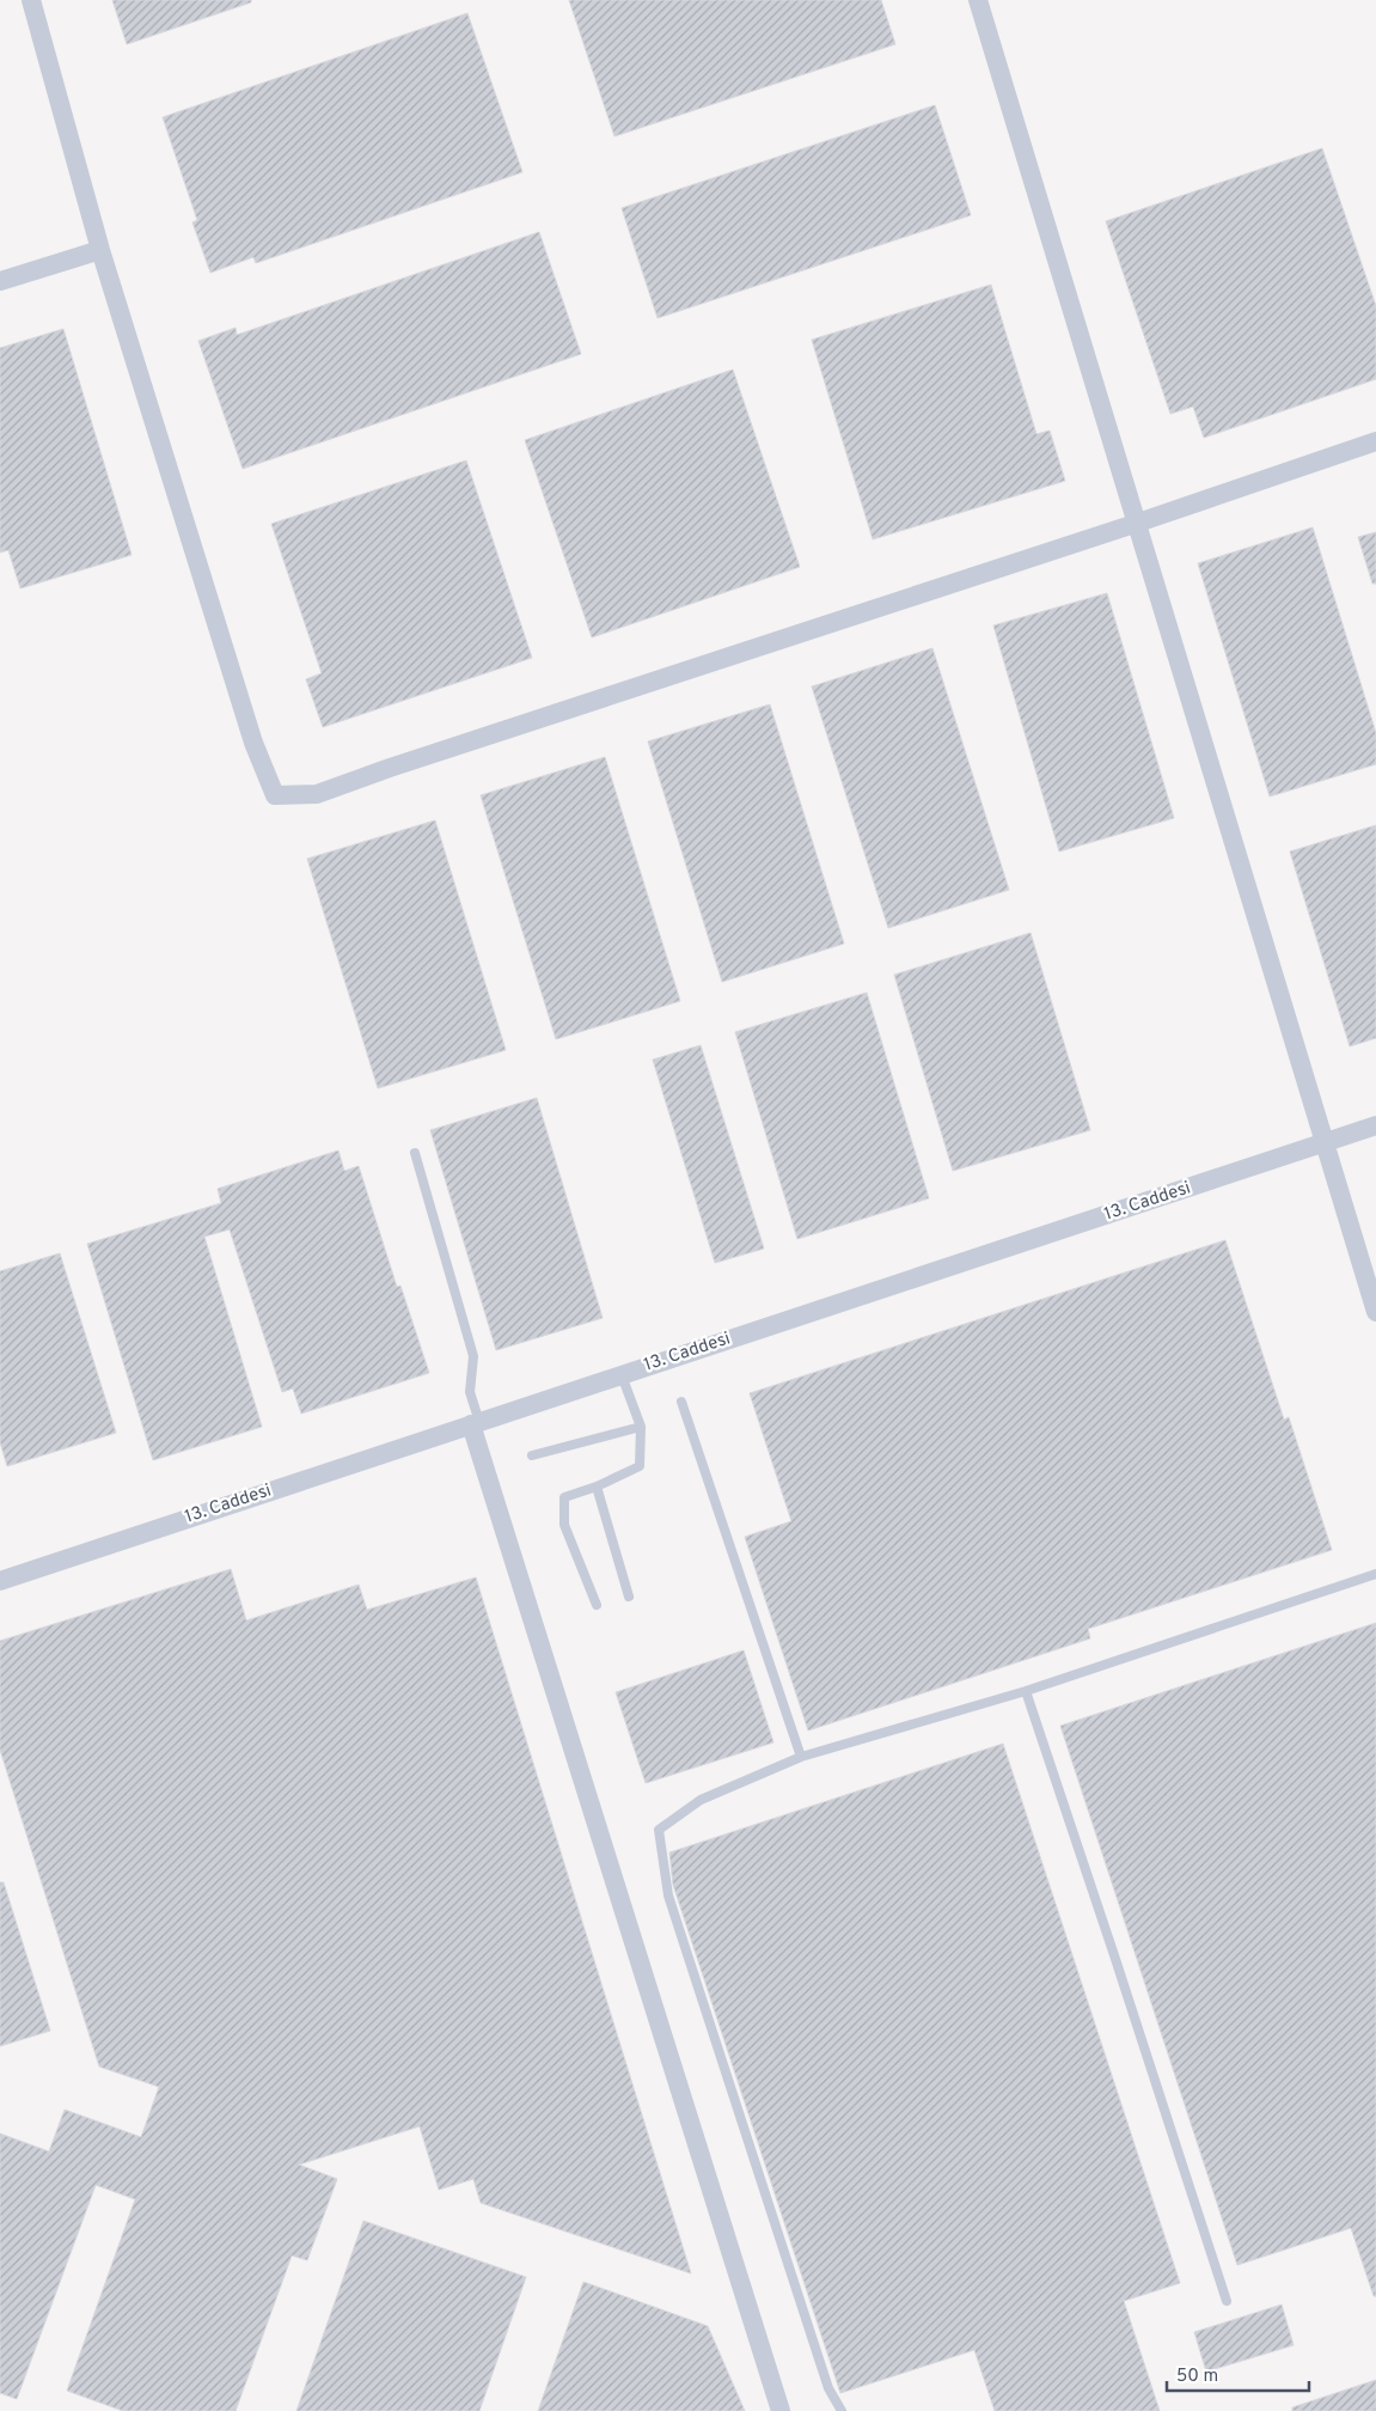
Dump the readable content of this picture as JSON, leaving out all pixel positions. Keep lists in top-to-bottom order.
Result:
{
  "streets": {
    "street": ["13. Caddesi"]
  },
  "scale_bar": "50 m"
}
